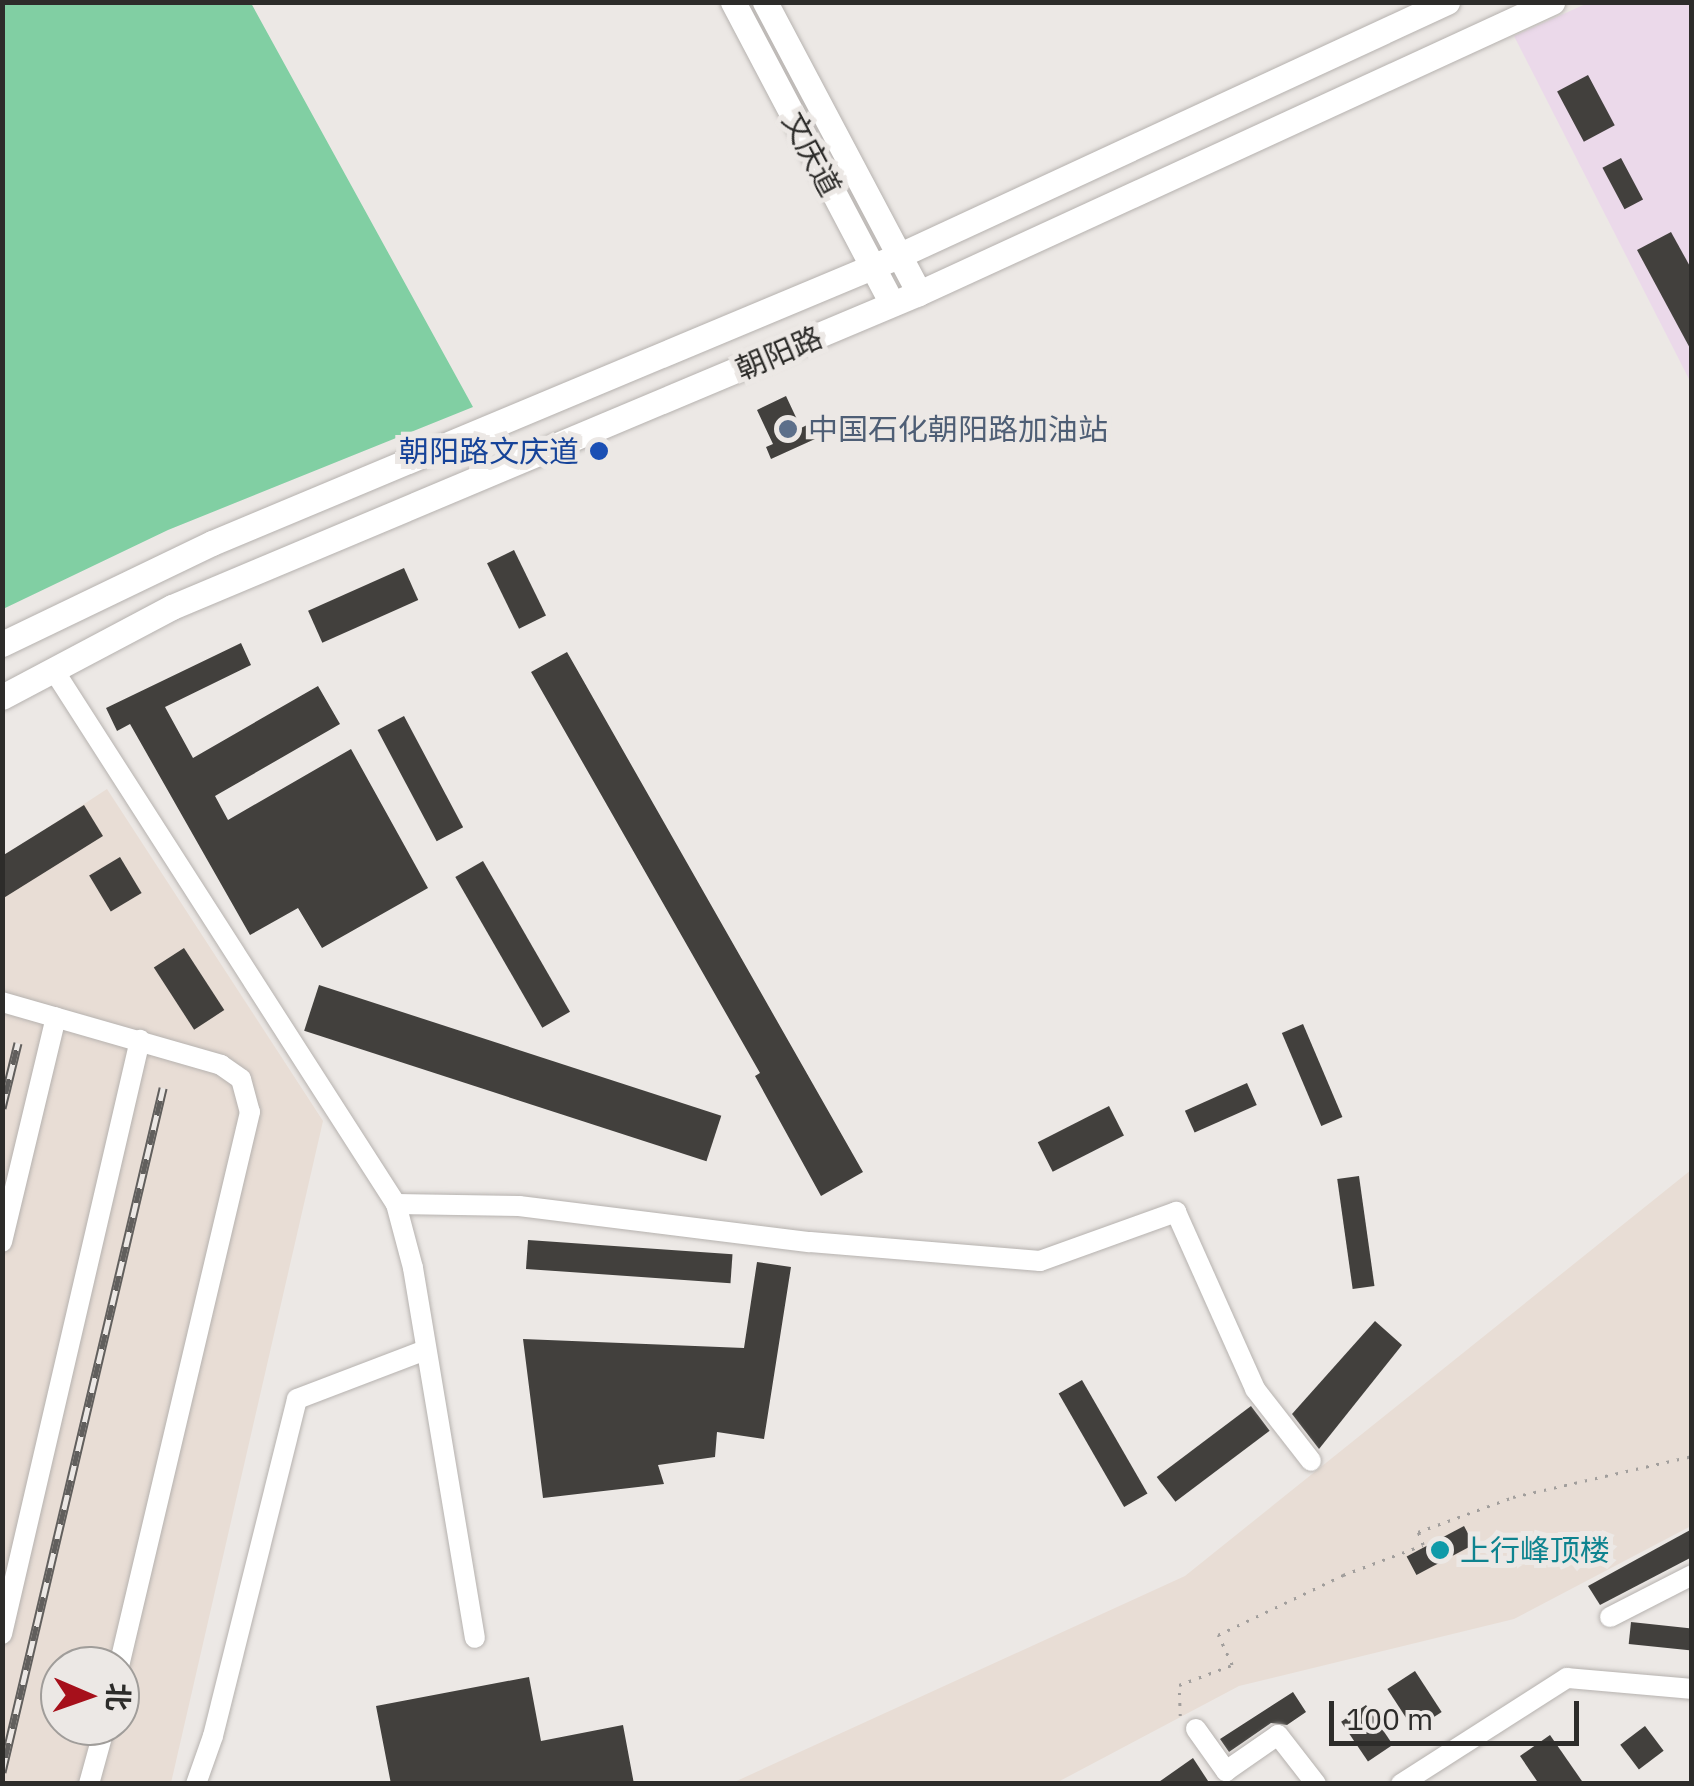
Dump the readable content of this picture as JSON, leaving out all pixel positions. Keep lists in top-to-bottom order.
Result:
{
  "streets": {
    "main road": ["文庆道", "朝阳路"]
  },
  "crossings": [
    ["文庆道", "朝阳路"]
  ],
  "places": ["中国石化朝阳路加油站", "朝阳路文庆道", "上行峰顶楼"],
  "scale_bar": "100 m",
  "north": "right"
}
